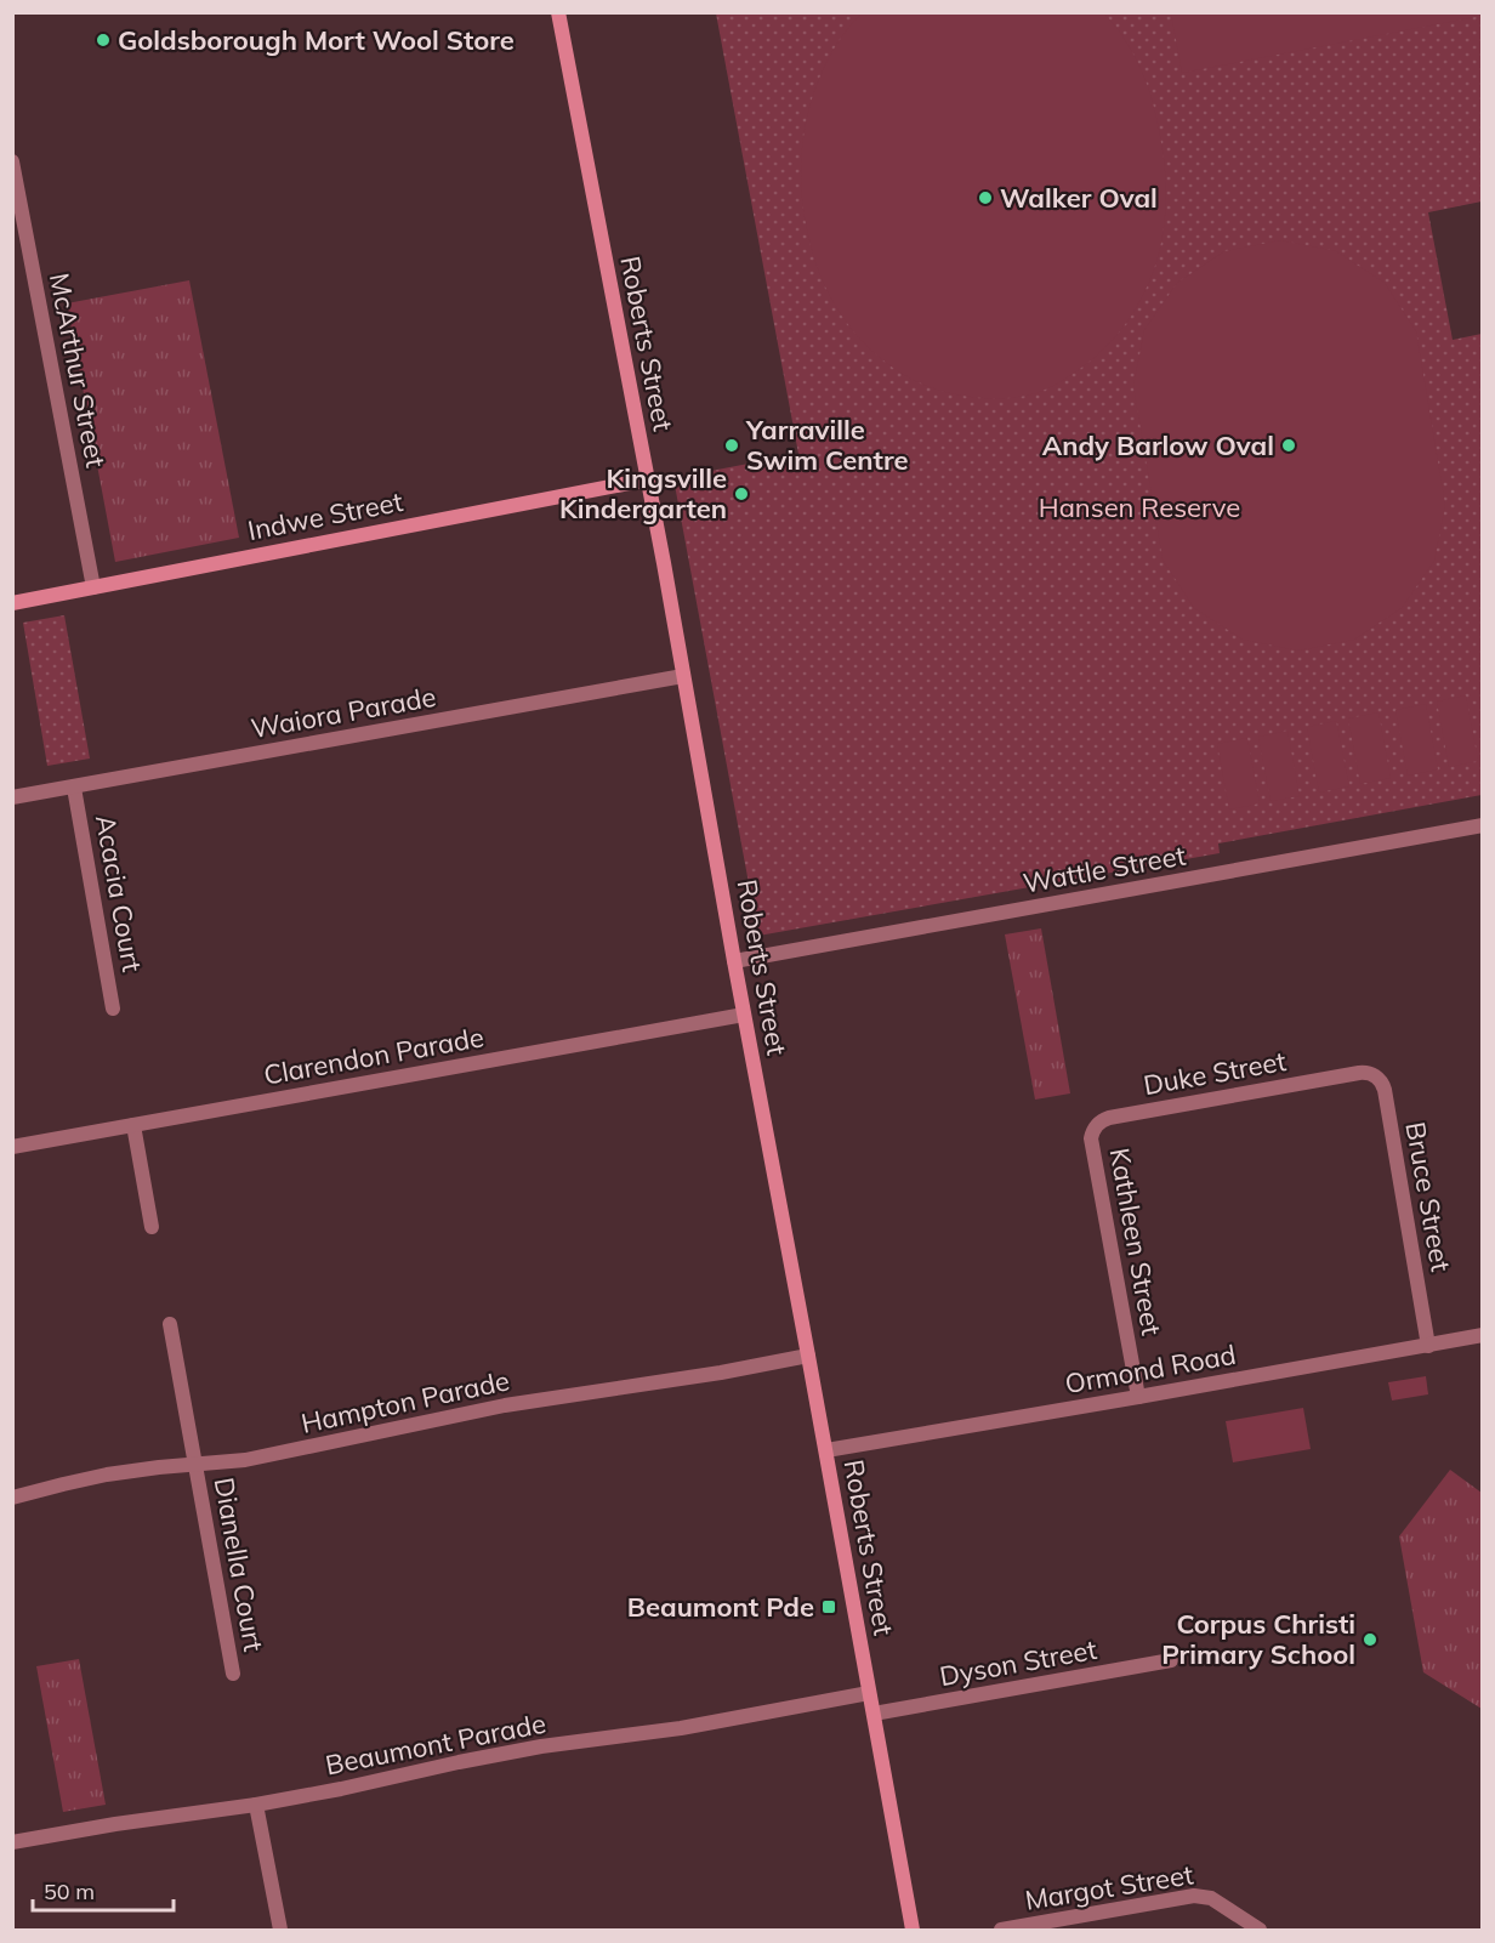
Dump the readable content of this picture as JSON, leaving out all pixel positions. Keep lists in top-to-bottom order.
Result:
{
  "streets": {
    "street": [
      "Roberts Street",
      "McArthur Street",
      "Indwe Street",
      "Waiora Parade",
      "Wattle Street",
      "Acacia Court",
      "Clarendon Parade",
      "Duke Street",
      "Bruce Street",
      "Kathleen Street",
      "Ormond Road",
      "Hampton Parade",
      "Dianella Court",
      "Dyson Street",
      "Beaumont Parade",
      "Margot Street"
    ]
  },
  "crossings": [
    ["Roberts Street", "Indwe Street"],
    ["Roberts Street", "Waiora Parade"],
    ["Roberts Street", "Wattle Street"],
    ["Roberts Street", "Clarendon Parade"],
    ["Roberts Street", "Ormond Road"],
    ["Roberts Street", "Hampton Parade"],
    ["Roberts Street", "Dyson Street"],
    ["Roberts Street", "Beaumont Parade"],
    ["McArthur Street", "Indwe Street"],
    ["Waiora Parade", "Acacia Court"],
    ["Duke Street", "Bruce Street"],
    ["Duke Street", "Kathleen Street"],
    ["Bruce Street", "Ormond Road"],
    ["Kathleen Street", "Ormond Road"],
    ["Hampton Parade", "Dianella Court"]
  ],
  "parks": ["Hansen Reserve"],
  "places": {
    "other": [
      "Goldsborough Mort Wool Store",
      "Walker Oval",
      "Yarraville Swim Centre",
      "Andy Barlow Oval",
      "Kingsville Kindergarten",
      "Corpus Christi Primary School"
    ],
    "transit": ["Beaumont Pde"]
  },
  "scale_bar": "50 m"
}
